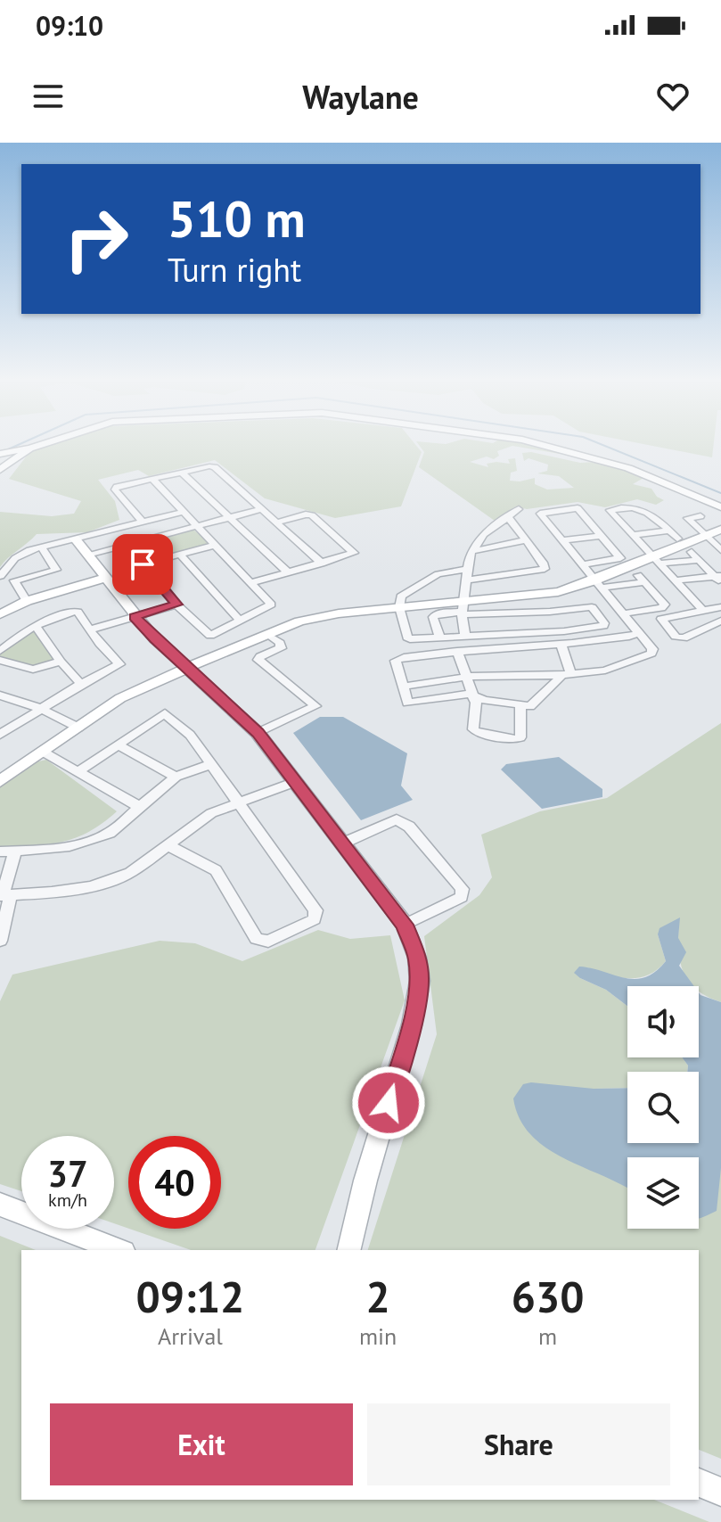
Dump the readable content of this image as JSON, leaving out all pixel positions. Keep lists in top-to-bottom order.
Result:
{
  "page": {
    "status": "09:10",
    "header": "Waylane",
    "turn": ["510 m", "Turn right"],
    "speed": "37 km/h",
    "limit": "40",
    "eta": [
      "09:12",
      "Arrival",
      "2",
      "min",
      "630",
      "m"
    ],
    "buttons": ["Exit", "Share"]
  }
}
